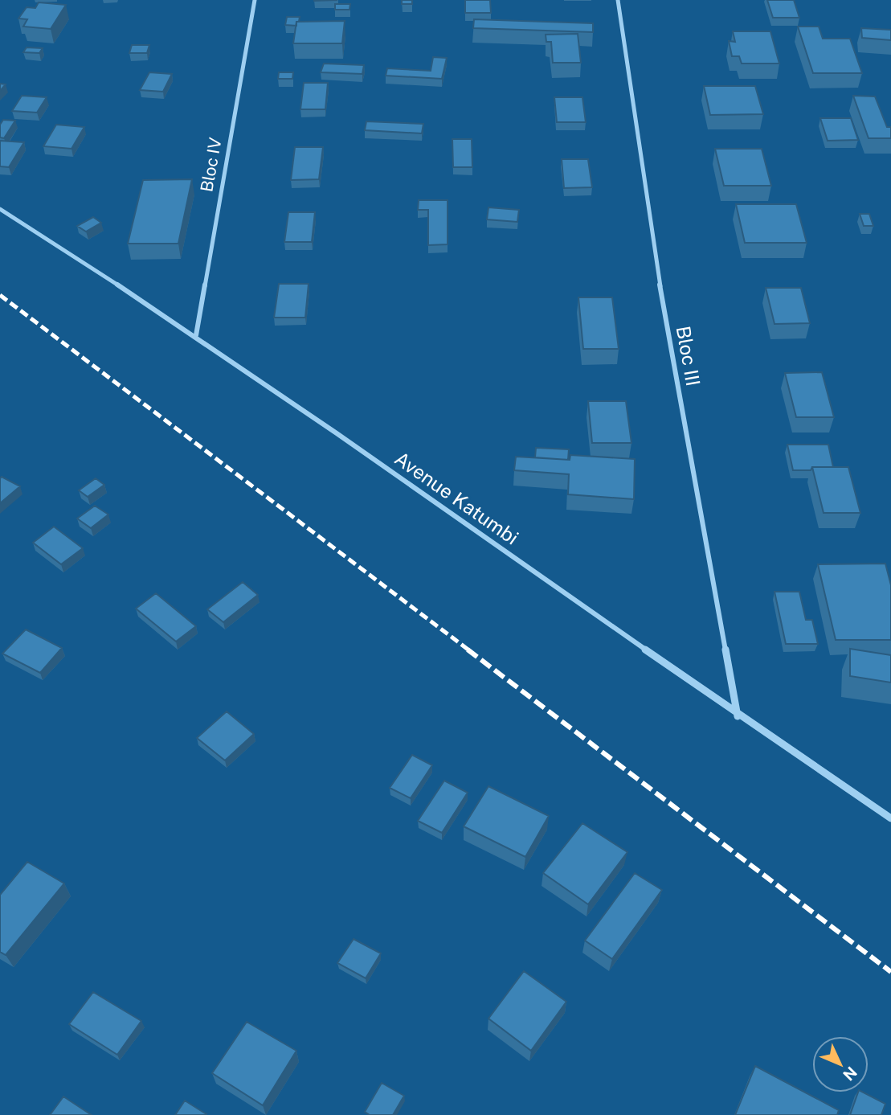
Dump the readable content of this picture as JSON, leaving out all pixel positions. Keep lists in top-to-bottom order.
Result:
{
  "streets": {
    "street": ["Bloc IV", "Bloc III", "Avenue Katumbi"]
  },
  "crossings": [
    ["Bloc IV", "Avenue Katumbi"],
    ["Bloc III", "Avenue Katumbi"]
  ],
  "north": "bottom right"
}
